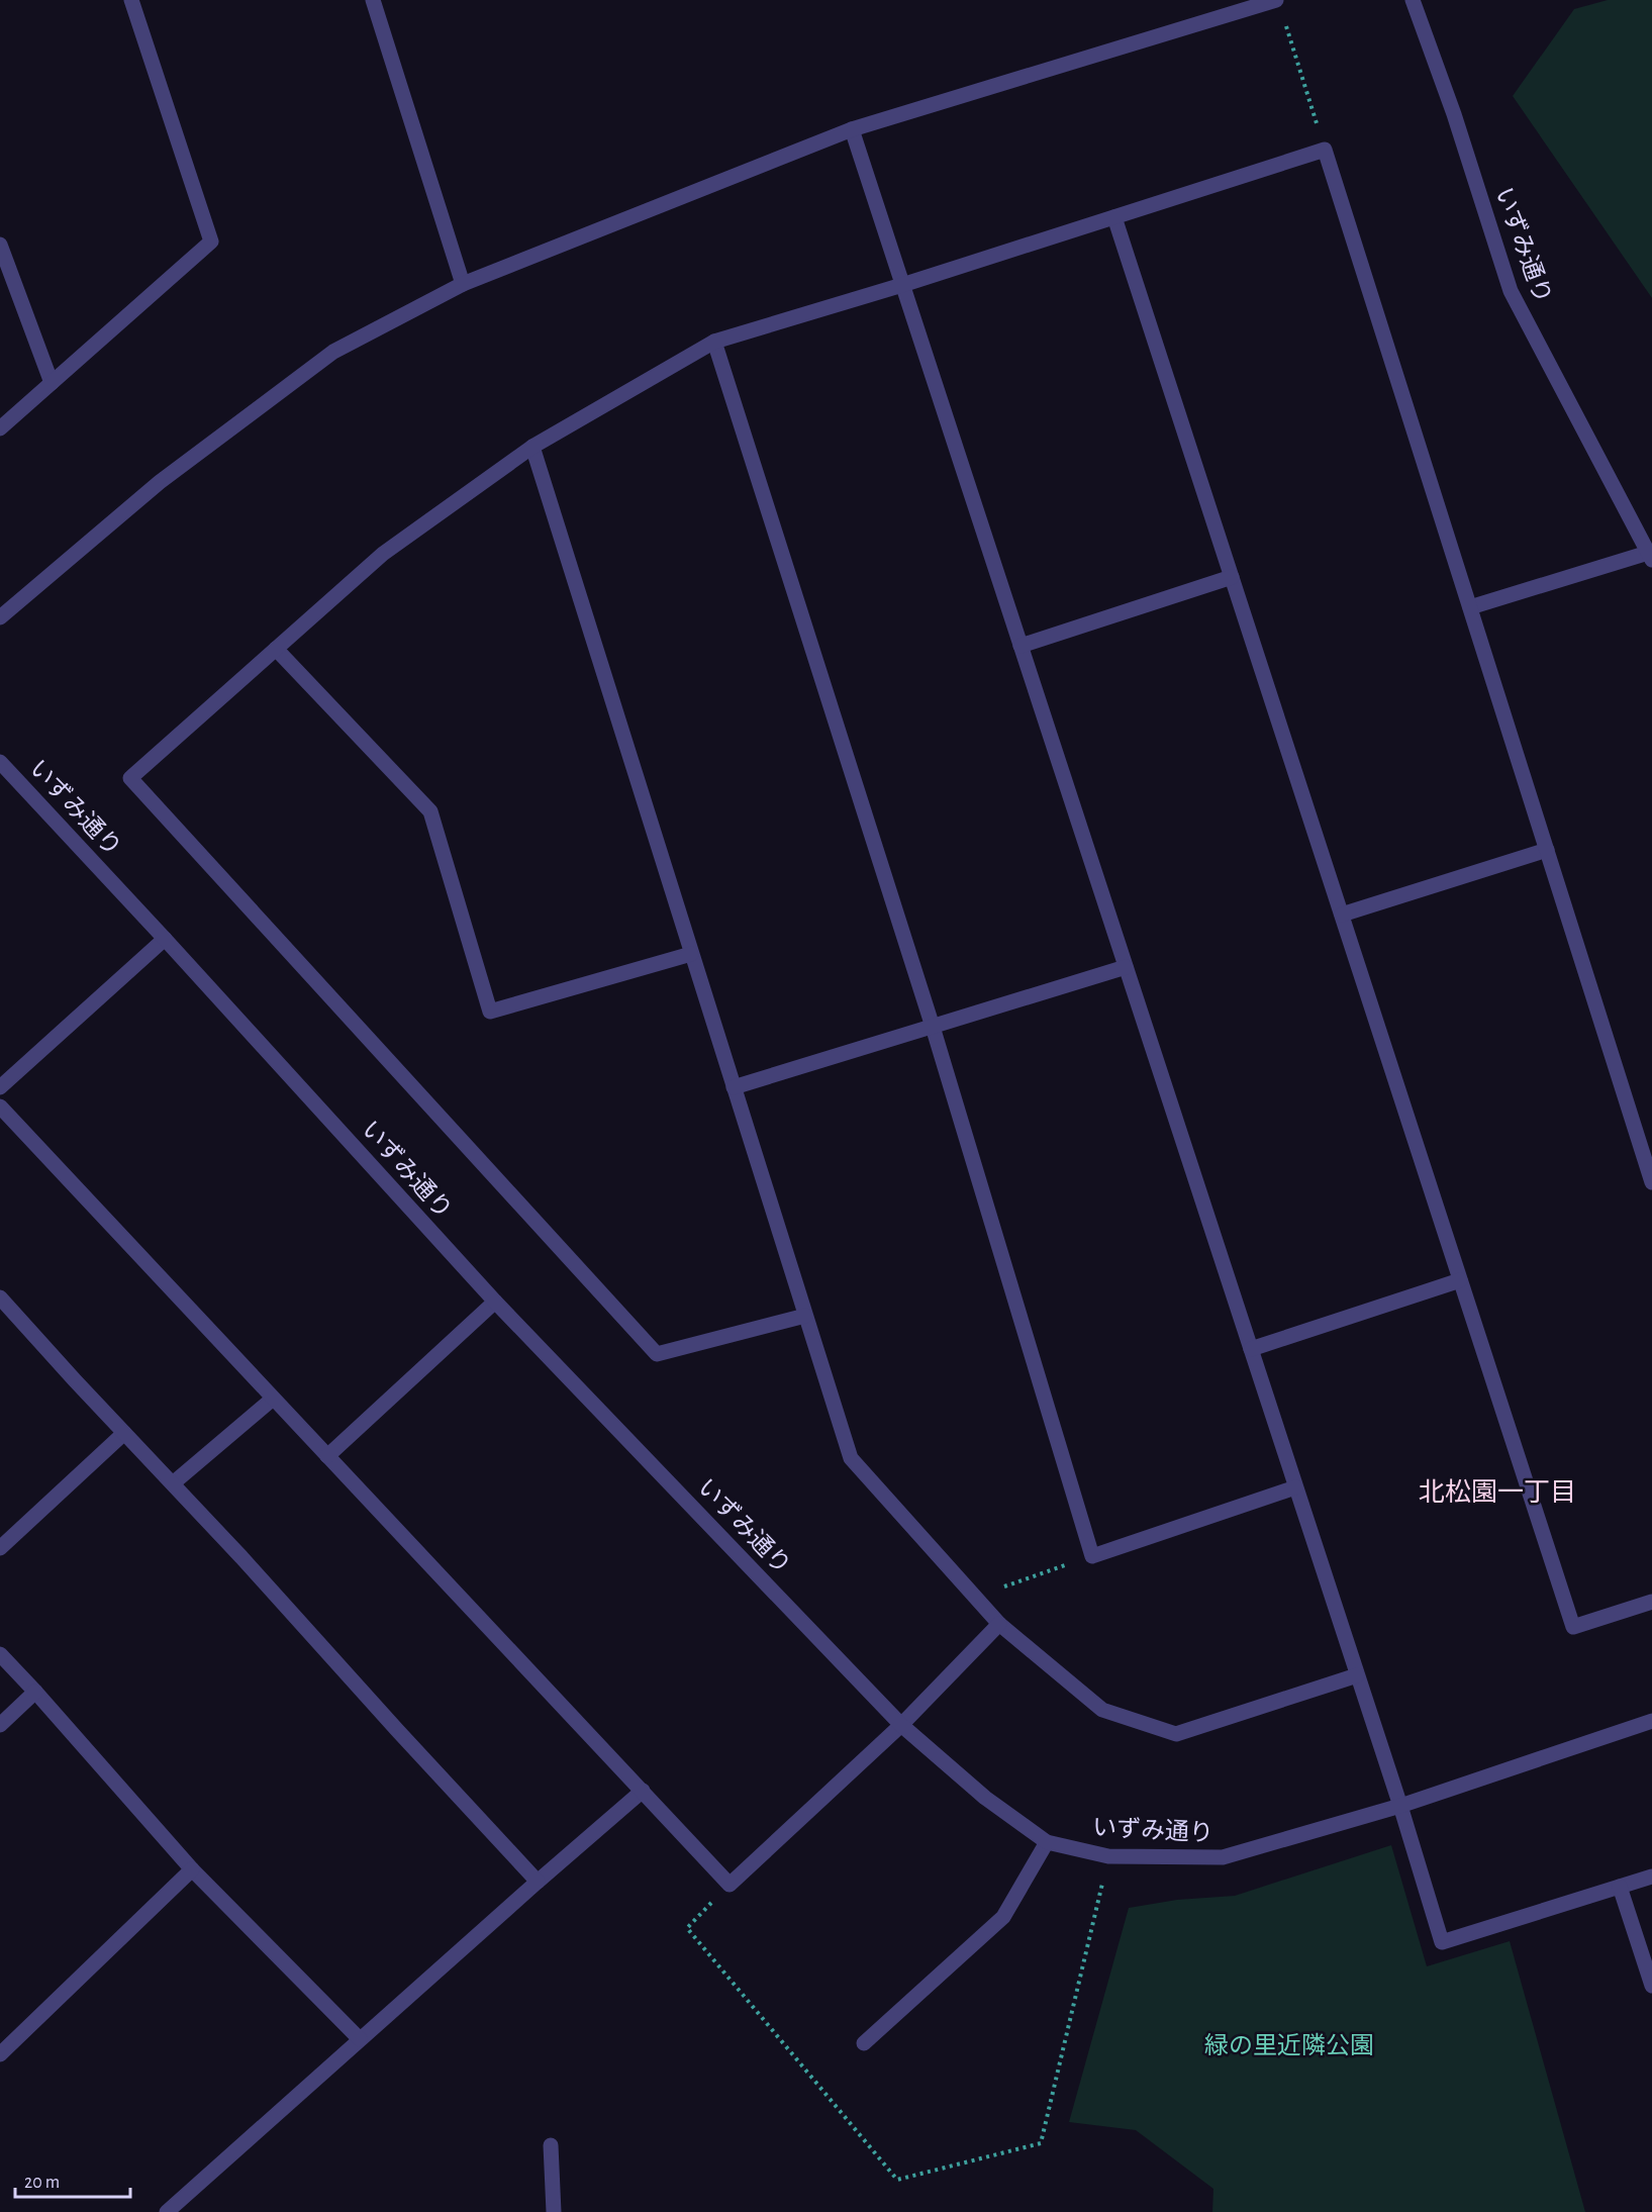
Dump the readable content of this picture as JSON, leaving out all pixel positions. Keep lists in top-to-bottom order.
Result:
{
  "streets": {
    "street": ["いずみ通り"]
  },
  "districts": ["北松園一丁目"],
  "parks": ["緑の里近隣公園"],
  "scale_bar": "20 m"
}
